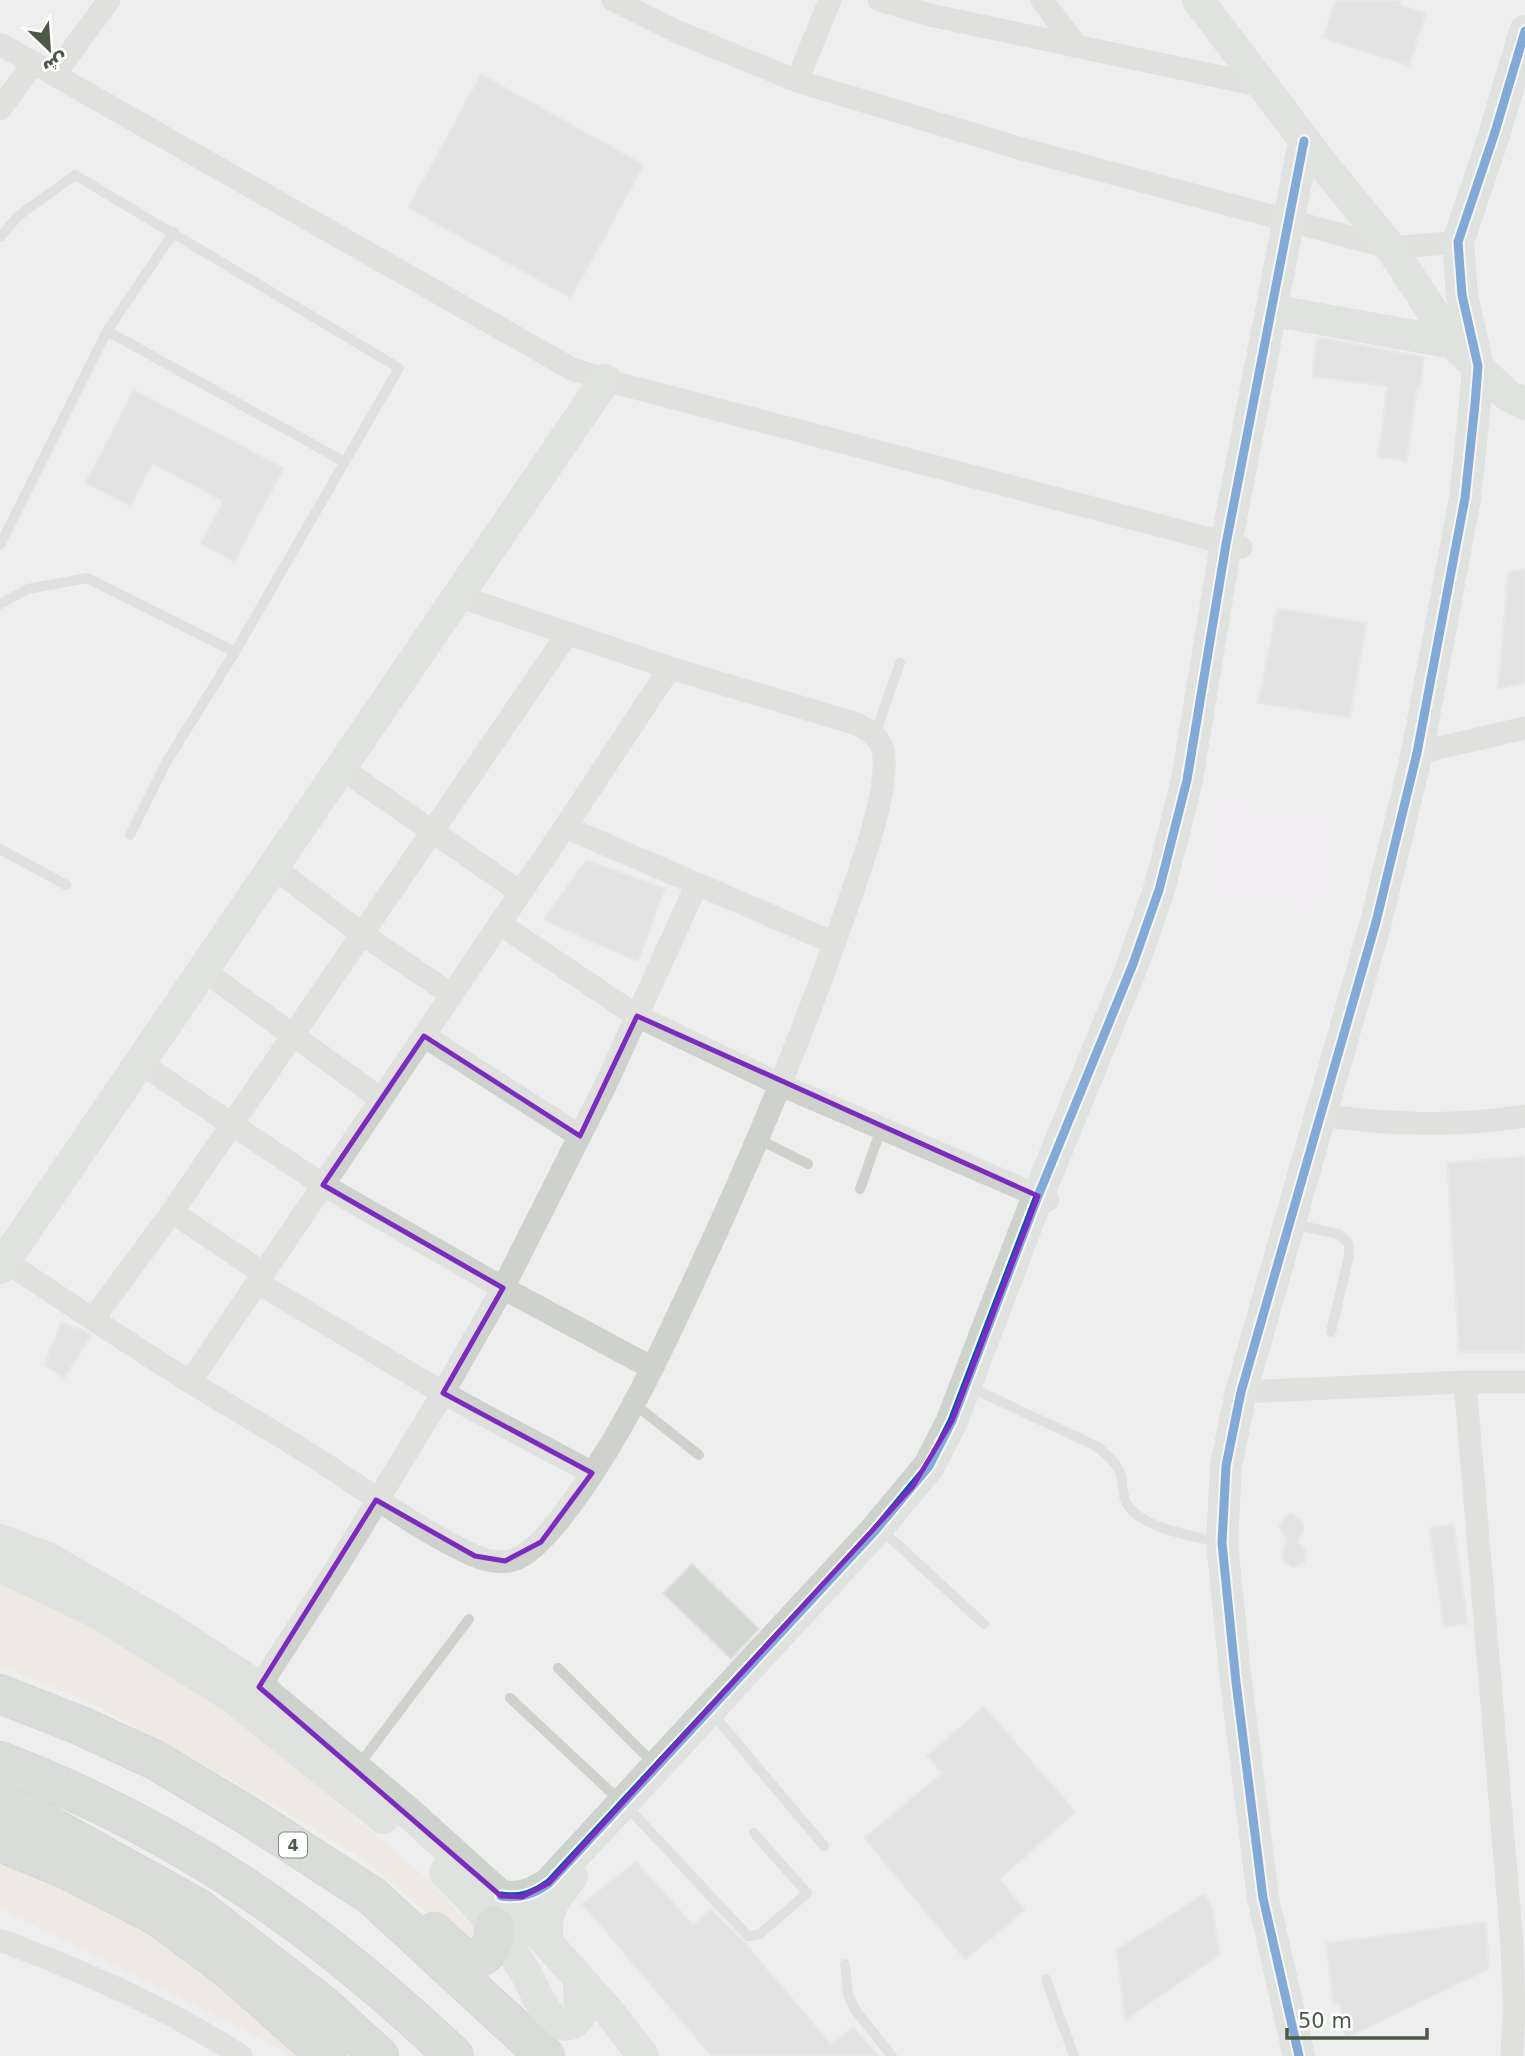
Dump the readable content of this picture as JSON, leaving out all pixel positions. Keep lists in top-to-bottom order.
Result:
{
  "streets": {
    "highway": ["4"]
  },
  "scale_bar": "50 m",
  "north": "bottom right"
}
